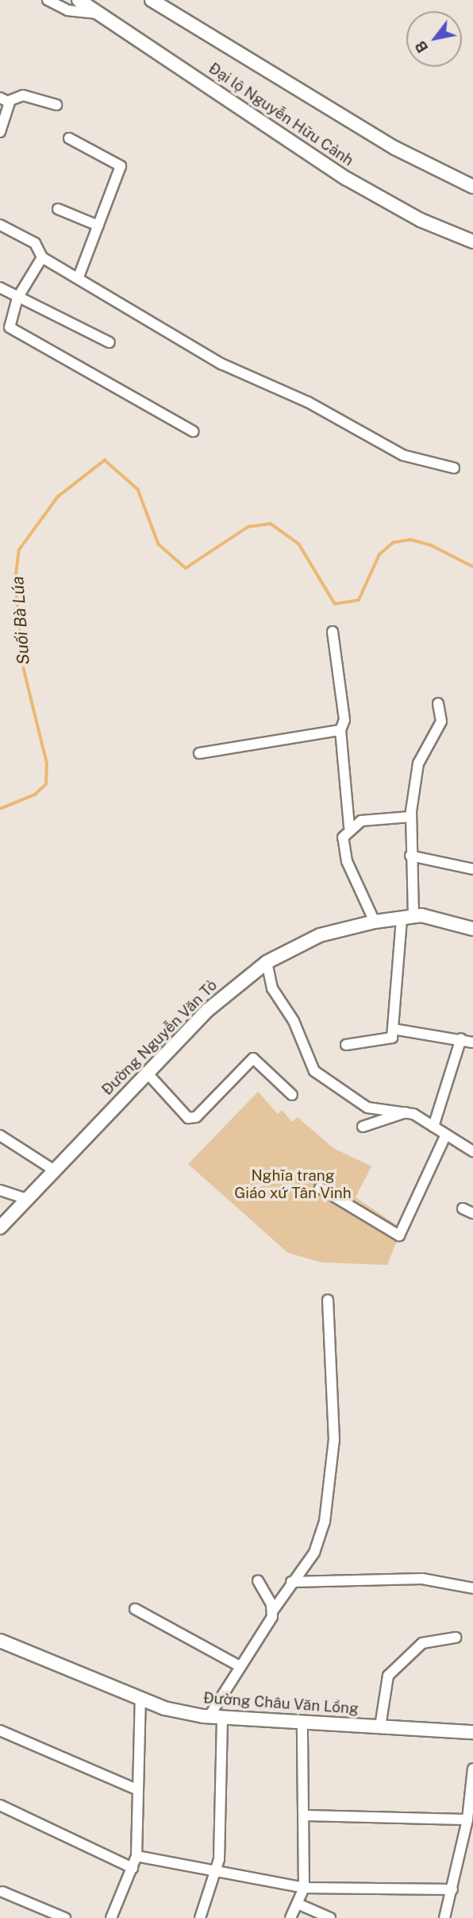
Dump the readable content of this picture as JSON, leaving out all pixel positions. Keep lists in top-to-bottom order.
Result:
{
  "streets": {
    "street": ["Đại lộ Nguyễn Hữu Cảnh", "Đường Nguyễn Văn Tỏ", "Đường Châu Văn Lồng"]
  },
  "water": ["Suối Bà Lúa"],
  "parks": ["Nghĩa trang Giáo xứ Tân Vinh"],
  "north": "bottom left"
}
